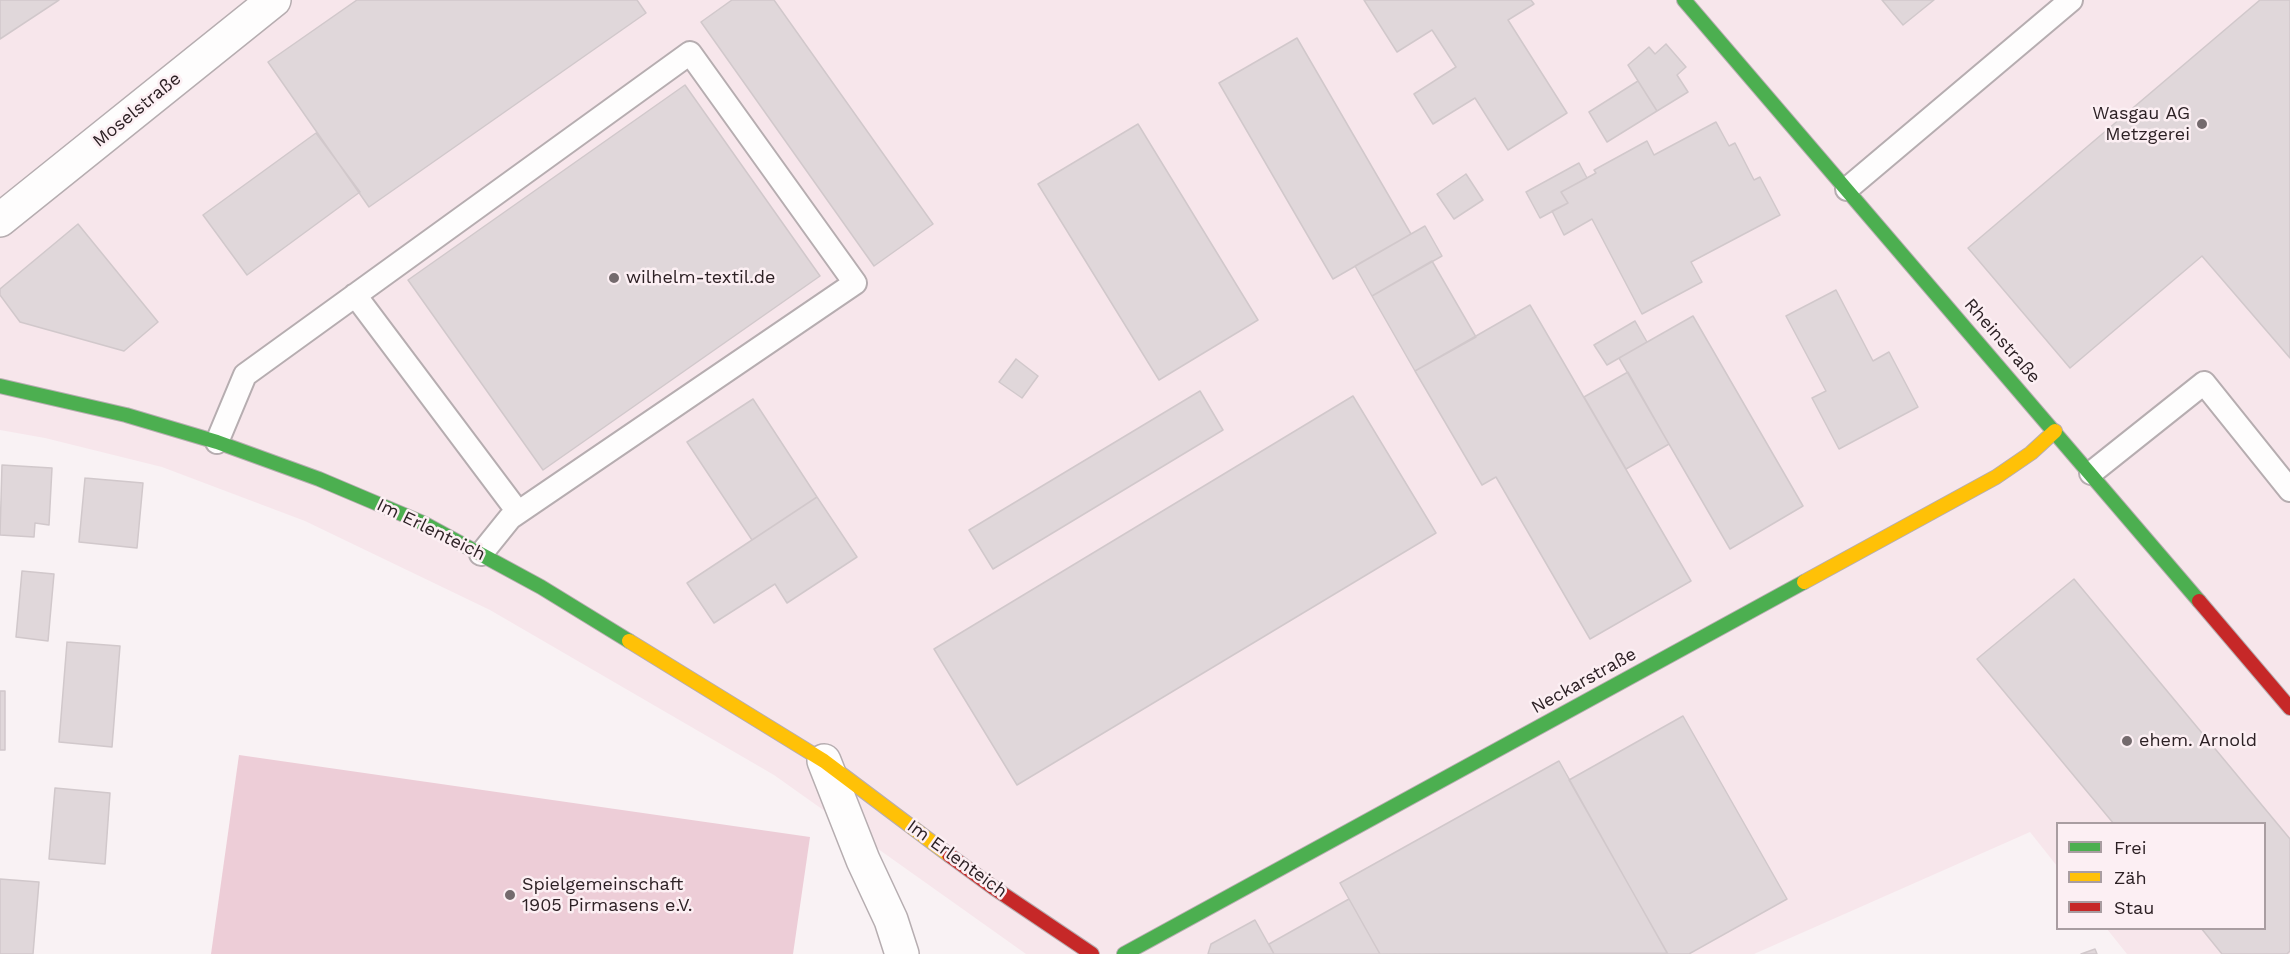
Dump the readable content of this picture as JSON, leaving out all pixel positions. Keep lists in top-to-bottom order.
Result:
{
  "streets": {
    "street": [
      "Moselstraße",
      "Rheinstraße",
      "Im Erlenteich",
      "Neckarstraße"
    ]
  },
  "crossings": [
    ["Rheinstraße", "Neckarstraße"]
  ],
  "places": [
    "Wasgau AG Metzgerei",
    "wilhelm-textil.de",
    "ehem. Arnold",
    "Spielgemeinschaft 1905 Pirmasens e.V."
  ],
  "legend": ["Frei", "Zäh", "Stau"]
}
